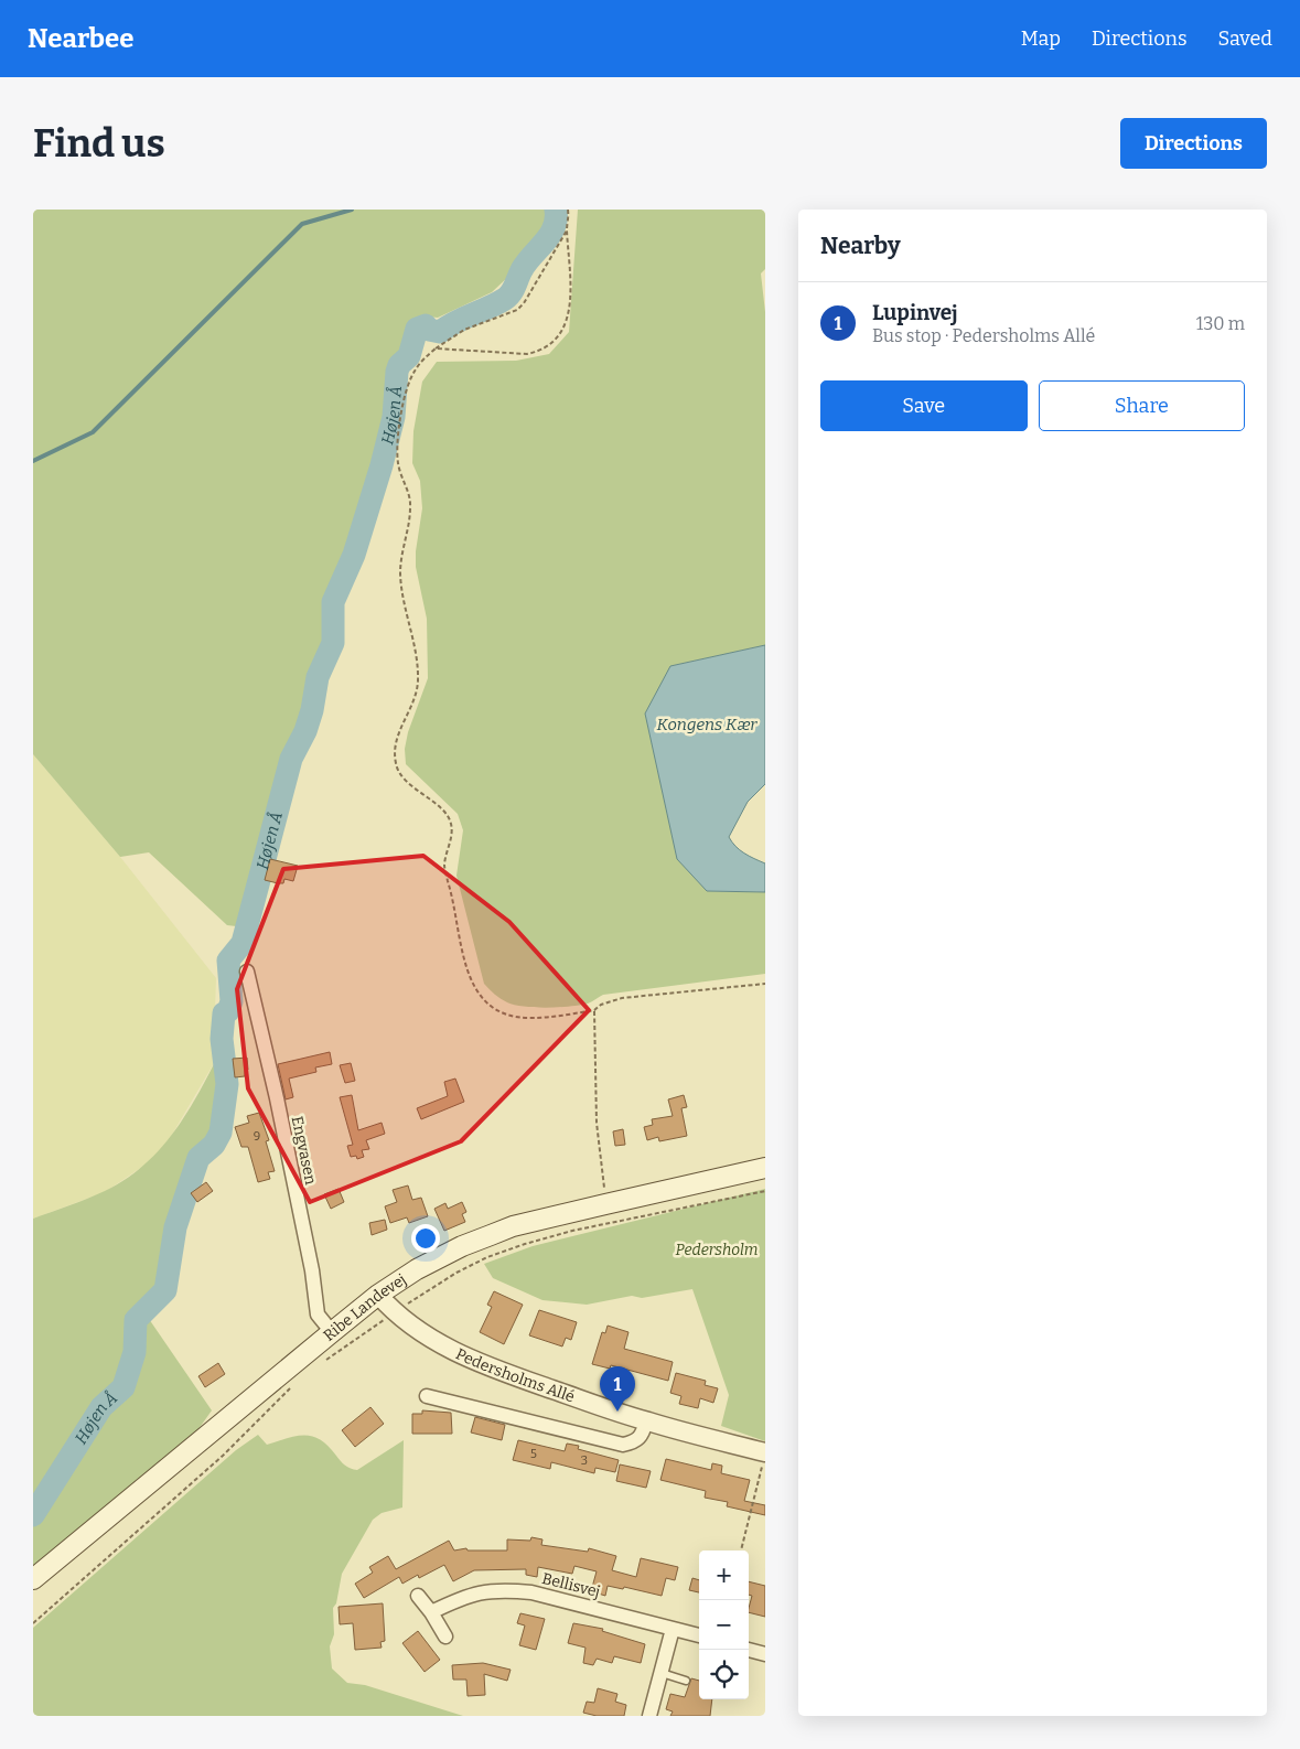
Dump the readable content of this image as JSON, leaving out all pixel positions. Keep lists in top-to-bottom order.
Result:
{
  "streets": {
    "main road": ["Ribe Landevej"],
    "street": ["Engvasen", "Pedersholms Allé", "Bellisvej"]
  },
  "crossings": [
    ["Engvasen", "Ribe Landevej"],
    ["Ribe Landevej", "Pedersholms Allé"]
  ],
  "water": ["Højen Å", "Kongens Kær"],
  "parks": ["Pedersholm"],
  "house_numbers": ["9", "5", "3"],
  "page": {
    "header": "Nearbee",
    "nav": ["Map", "Directions", "Saved"],
    "buttons": [
      "Directions",
      ["Save", "Share"]
    ],
    "title": "Find us",
    "heading": "Nearby",
    "list": [
      {
        "mark": "1",
        "name": "Lupinvej",
        "note": "Bus stop · Pedersholms Allé",
        "value": "130 m"
      }
    ],
    "pins": "1",
    "map_buttons": ["+", "−"]
  }
}
